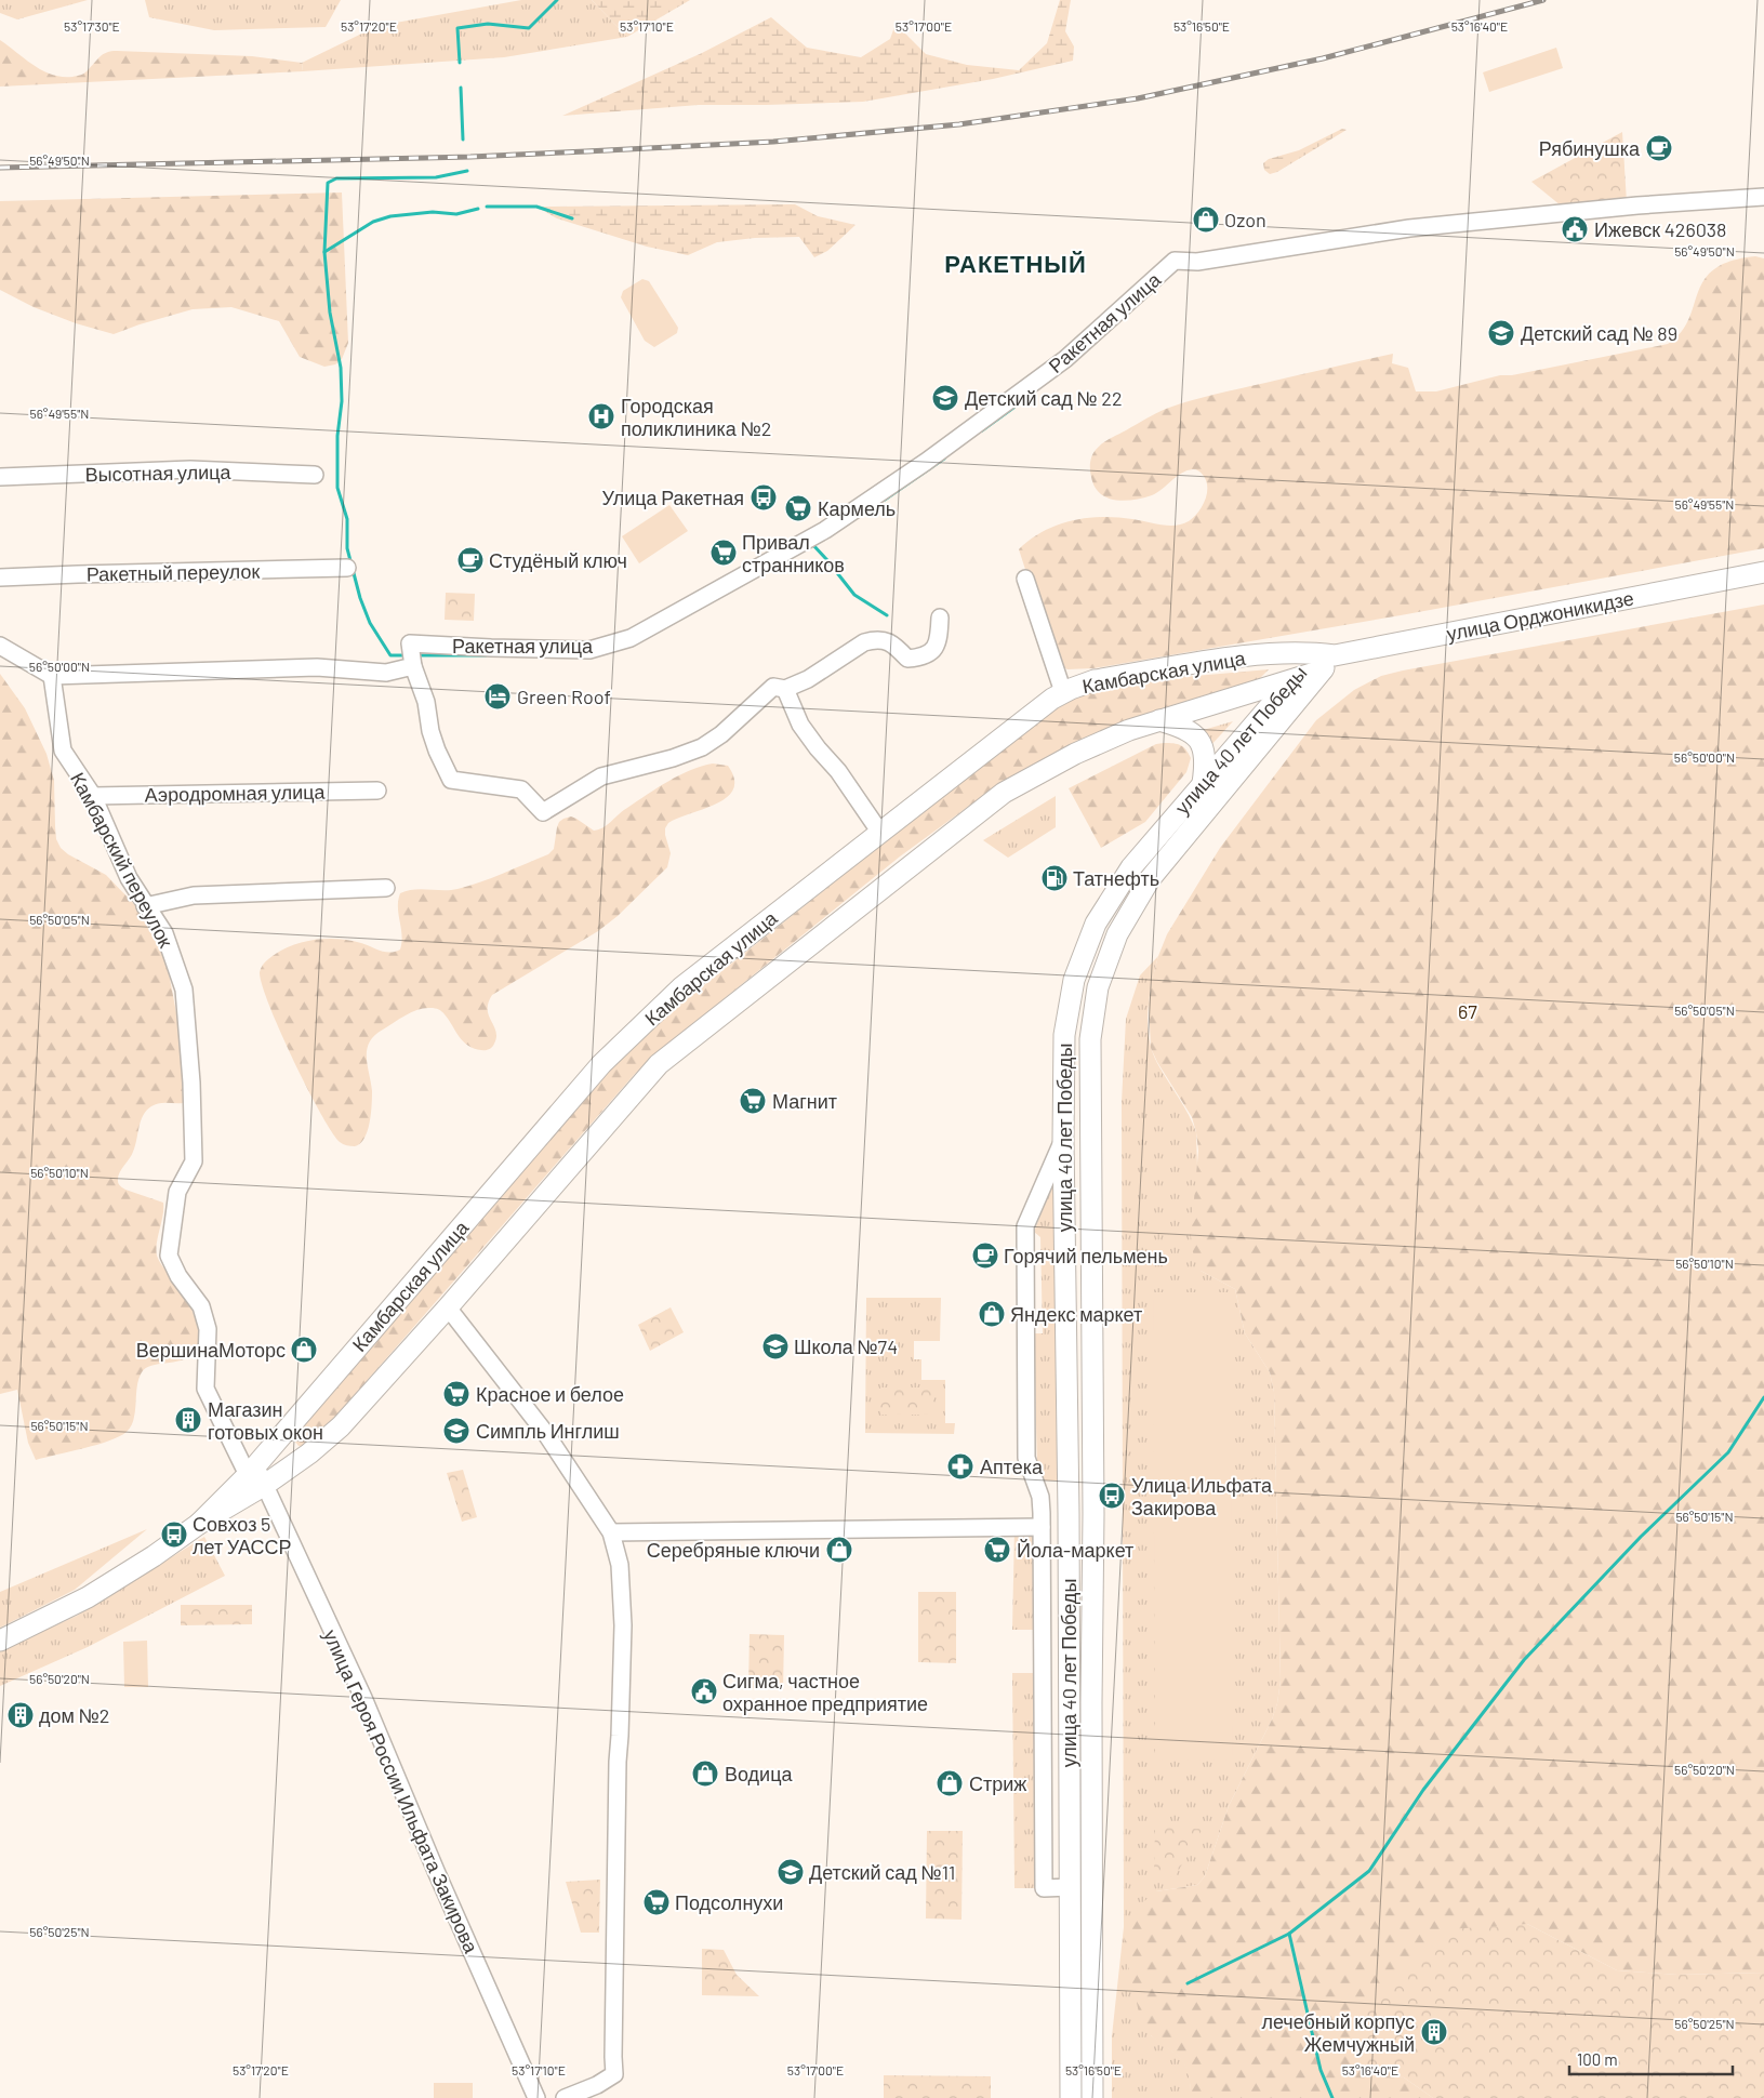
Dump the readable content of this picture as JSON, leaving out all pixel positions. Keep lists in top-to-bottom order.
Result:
{
  "streets": {
    "main road": ["улица Орджоникидзе", "Камбарская улица", "улица 40 лет Победы"],
    "street": [
      "Ракетная улица",
      "Высотная улица",
      "Ракетный переулок",
      "Аэродромная улица",
      "Камбарский переулок",
      "улица Героя России Ильфата Закирова"
    ]
  },
  "crossings": [
    ["улица Орджоникидзе", "Камбарская улица"],
    ["улица Орджоникидзе", "улица 40 лет Победы"],
    ["Камбарская улица", "улица 40 лет Победы"],
    ["Камбарская улица", "Камбарский переулок"],
    ["Камбарская улица", "улица Героя России Ильфата Закирова"],
    ["Аэродромная улица", "Камбарский переулок"],
    ["Камбарский переулок", "улица Героя России Ильфата Закирова"]
  ],
  "districts": ["РАКЕТНЫЙ"],
  "parks": ["67"],
  "places": {
    "cafe": ["Рябинушка", "Студёный ключ", "Горячий пельмень"],
    "shop": [
      "Ozon",
      "Яндекс маркет",
      "ВершинаМоторс",
      "Серебряные ключи",
      "Водица",
      "Стриж"
    ],
    "public building": ["Ижевск 426038", "Сигма, частное охранное предприятие"],
    "school or university": [
      "Детский сад № 89",
      "Детский сад № 22",
      "Школа №74",
      "Симпль Инглиш",
      "Детский сад №11"
    ],
    "hospital": ["Городская поликлиника №2"],
    "bus stop": ["Улица Ракетная", "Улица Ильфата Закирова", "Совхоз 5 лет УАССР"],
    "supermarket": [
      "Кармель",
      "Привал странников",
      "Магнит",
      "Красное и белое",
      "Йола-маркет",
      "Подсолнухи"
    ],
    "hotel": ["Green Roof"],
    "fuel station": ["Татнефть"],
    "building": ["Магазин готовых окон", "дом №2", "лечебный корпус Жемчужный"],
    "pharmacy": ["Аптека"]
  },
  "scale_bar": "100 m",
  "coordinates": [
    "53°17'30\"E",
    "53°17'20\"E",
    "53°17'10\"E",
    "53°17'00\"E",
    "53°16'50\"E",
    "53°16'40\"E",
    "56°49'50\"N",
    "56°49'55\"N",
    "56°50'00\"N",
    "56°50'05\"N",
    "56°50'10\"N",
    "56°50'15\"N",
    "56°50'20\"N",
    "56°50'25\"N"
  ]
}
